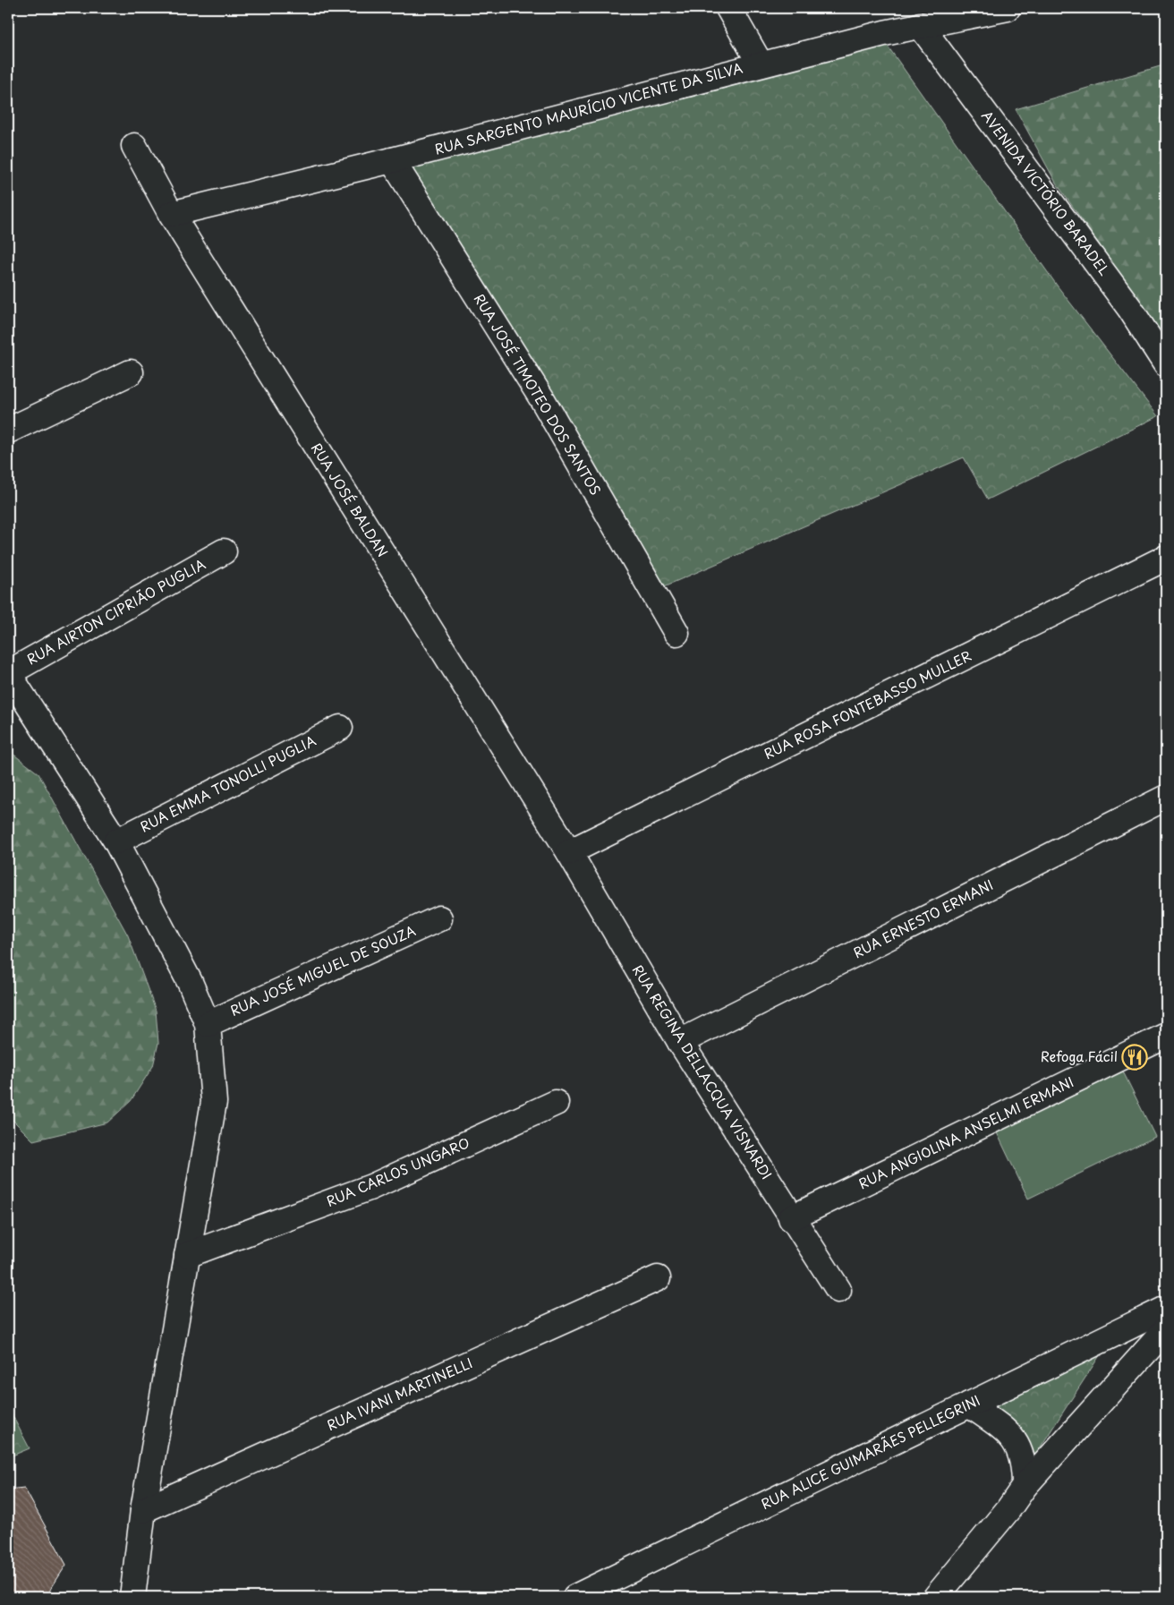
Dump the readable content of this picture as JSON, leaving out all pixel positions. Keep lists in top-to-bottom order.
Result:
{
  "streets": {
    "street": [
      "RUA SARGENTO MAURÍCIO VICENTE DA SILVA",
      "AVENIDA VICTÓRIO BARADEL",
      "RUA JOSÉ TIMOTEO DOS SANTOS",
      "RUA JOSÉ BALDAN",
      "RUA AIRTON CIPRIÃO PUGLIA",
      "RUA ROSA FONTEBASSO MULLER",
      "RUA EMMA TONOLLI PUGLIA",
      "RUA ERNESTO ERMANI",
      "RUA JOSÉ MIGUEL DE SOUZA",
      "RUA REGINA DELLACQUA VISNARDI",
      "RUA ANGIOLINA ANSELMI ERMANI",
      "RUA CARLOS UNGARO",
      "RUA IVANI MARTINELLI",
      "RUA ALICE GUIMARÃES PELLEGRINI"
    ]
  },
  "crossings": [
    ["RUA SARGENTO MAURÍCIO VICENTE DA SILVA", "AVENIDA VICTÓRIO BARADEL"],
    ["RUA SARGENTO MAURÍCIO VICENTE DA SILVA", "RUA JOSÉ TIMOTEO DOS SANTOS"],
    ["RUA SARGENTO MAURÍCIO VICENTE DA SILVA", "RUA JOSÉ BALDAN"],
    ["RUA JOSÉ BALDAN", "RUA ROSA FONTEBASSO MULLER"],
    ["RUA JOSÉ BALDAN", "RUA REGINA DELLACQUA VISNARDI"],
    ["RUA ROSA FONTEBASSO MULLER", "RUA REGINA DELLACQUA VISNARDI"],
    ["RUA ERNESTO ERMANI", "RUA REGINA DELLACQUA VISNARDI"],
    ["RUA REGINA DELLACQUA VISNARDI", "RUA ANGIOLINA ANSELMI ERMANI"]
  ],
  "places": {
    "restaurant": ["Refoga Fácil"]
  }
}
